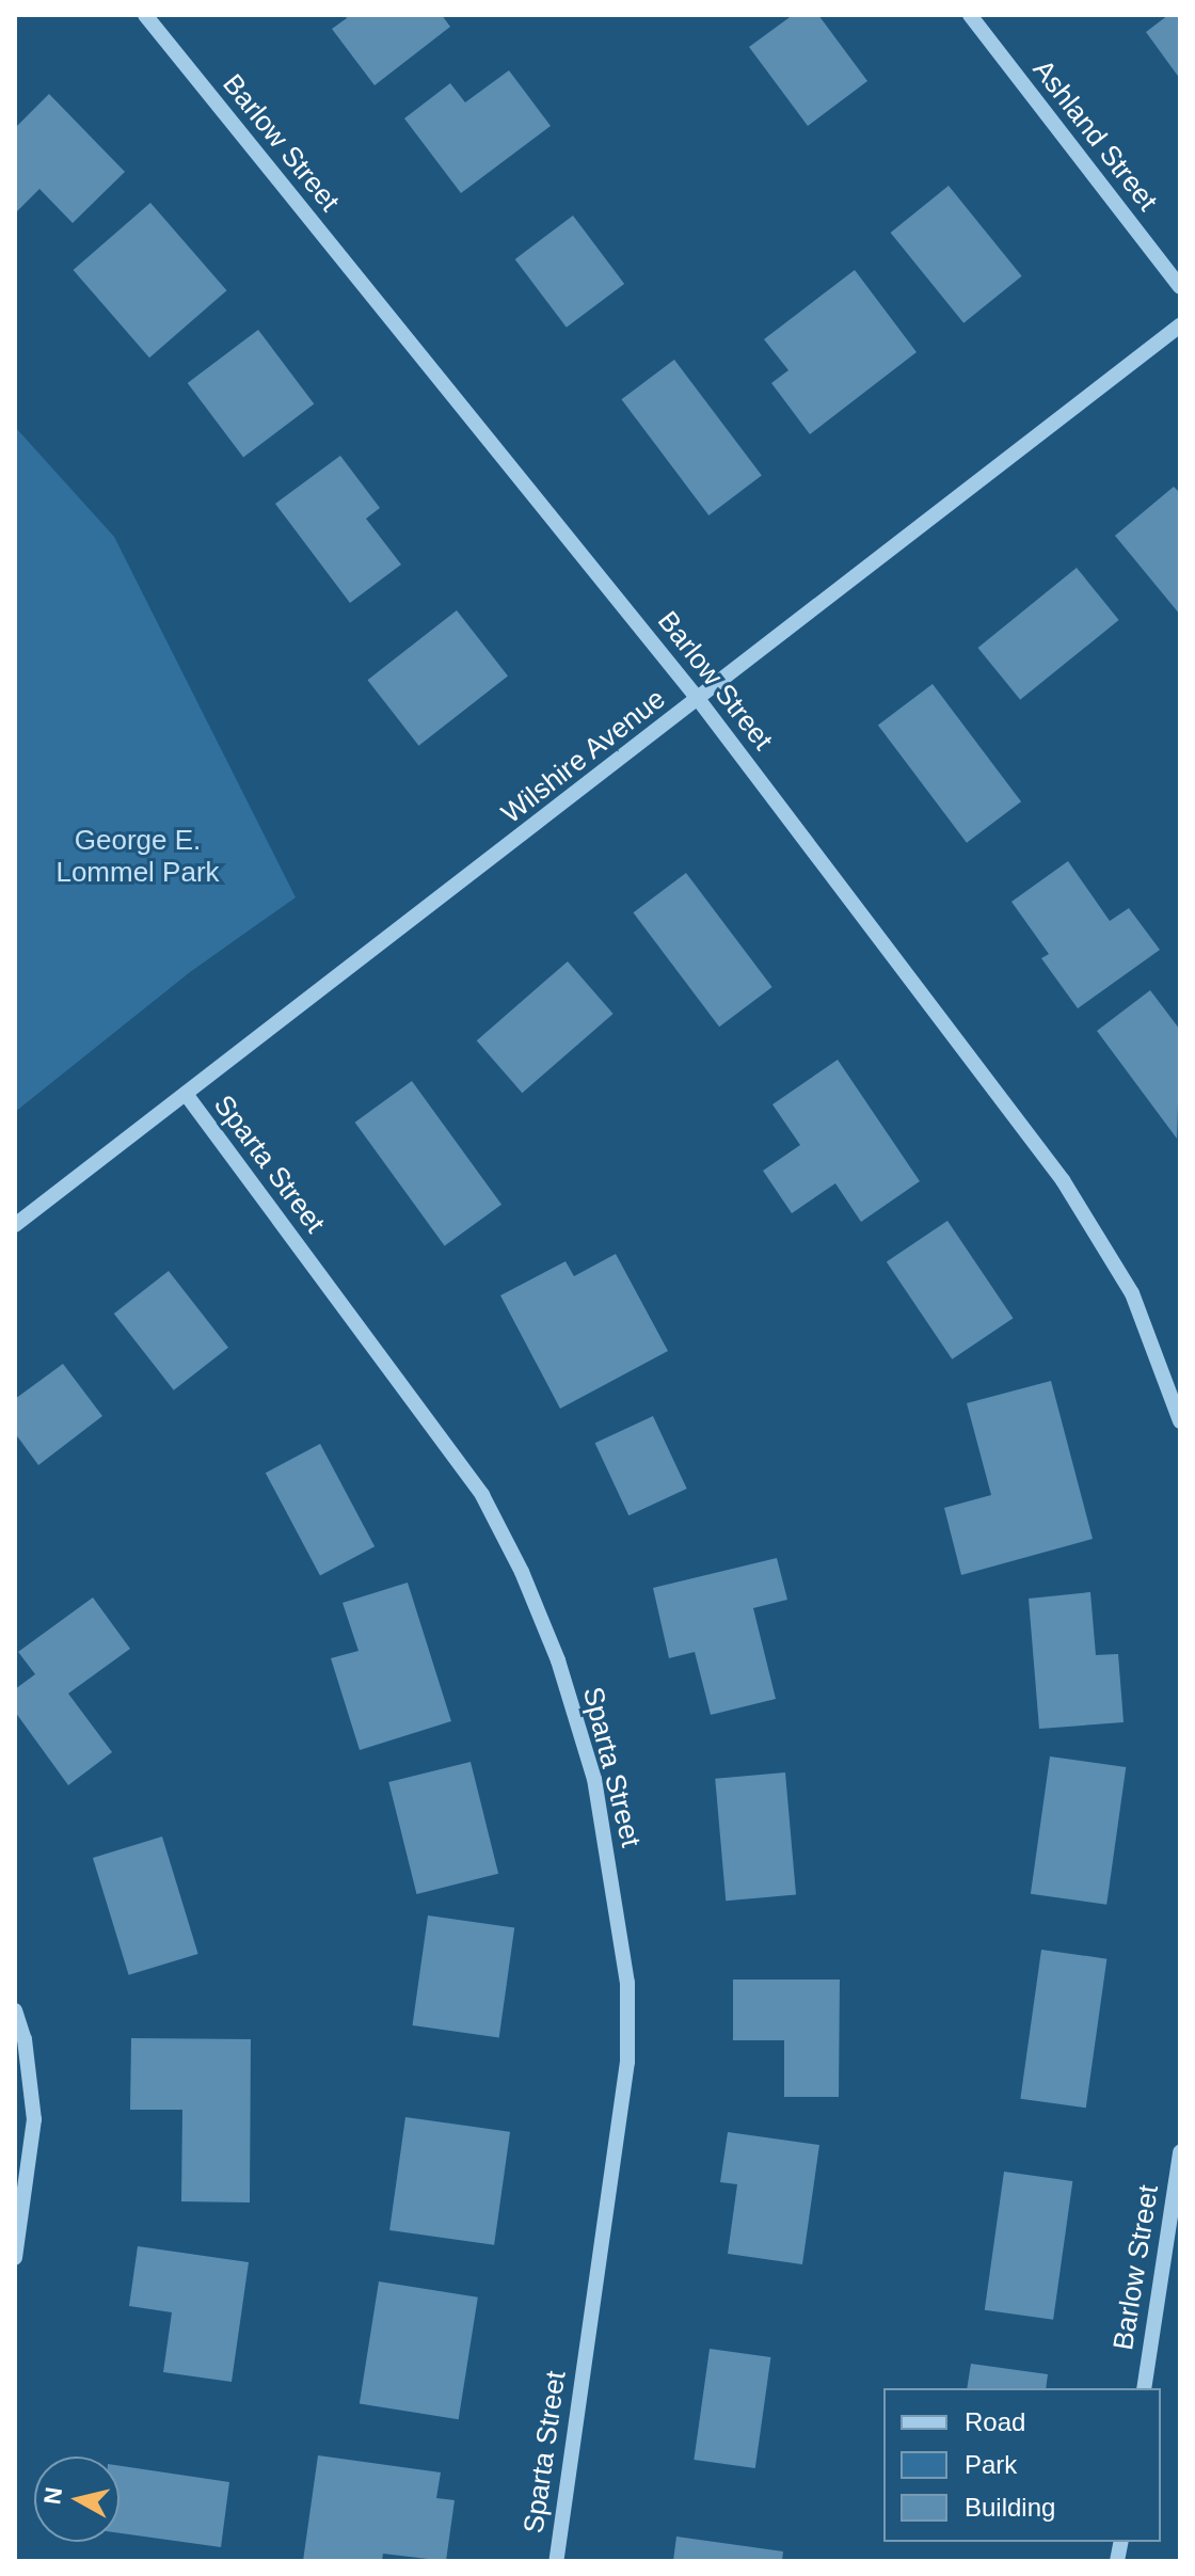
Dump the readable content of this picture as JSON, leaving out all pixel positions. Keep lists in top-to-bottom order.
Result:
{
  "streets": {
    "street": [
      "Ashland Street",
      "Barlow Street",
      "Wilshire Avenue",
      "Sparta Street"
    ]
  },
  "crossings": [
    ["Barlow Street", "Wilshire Avenue"],
    ["Wilshire Avenue", "Sparta Street"]
  ],
  "parks": ["George E. Lommel Park"],
  "legend": ["Road", "Park", "Building"],
  "north": "left"
}
